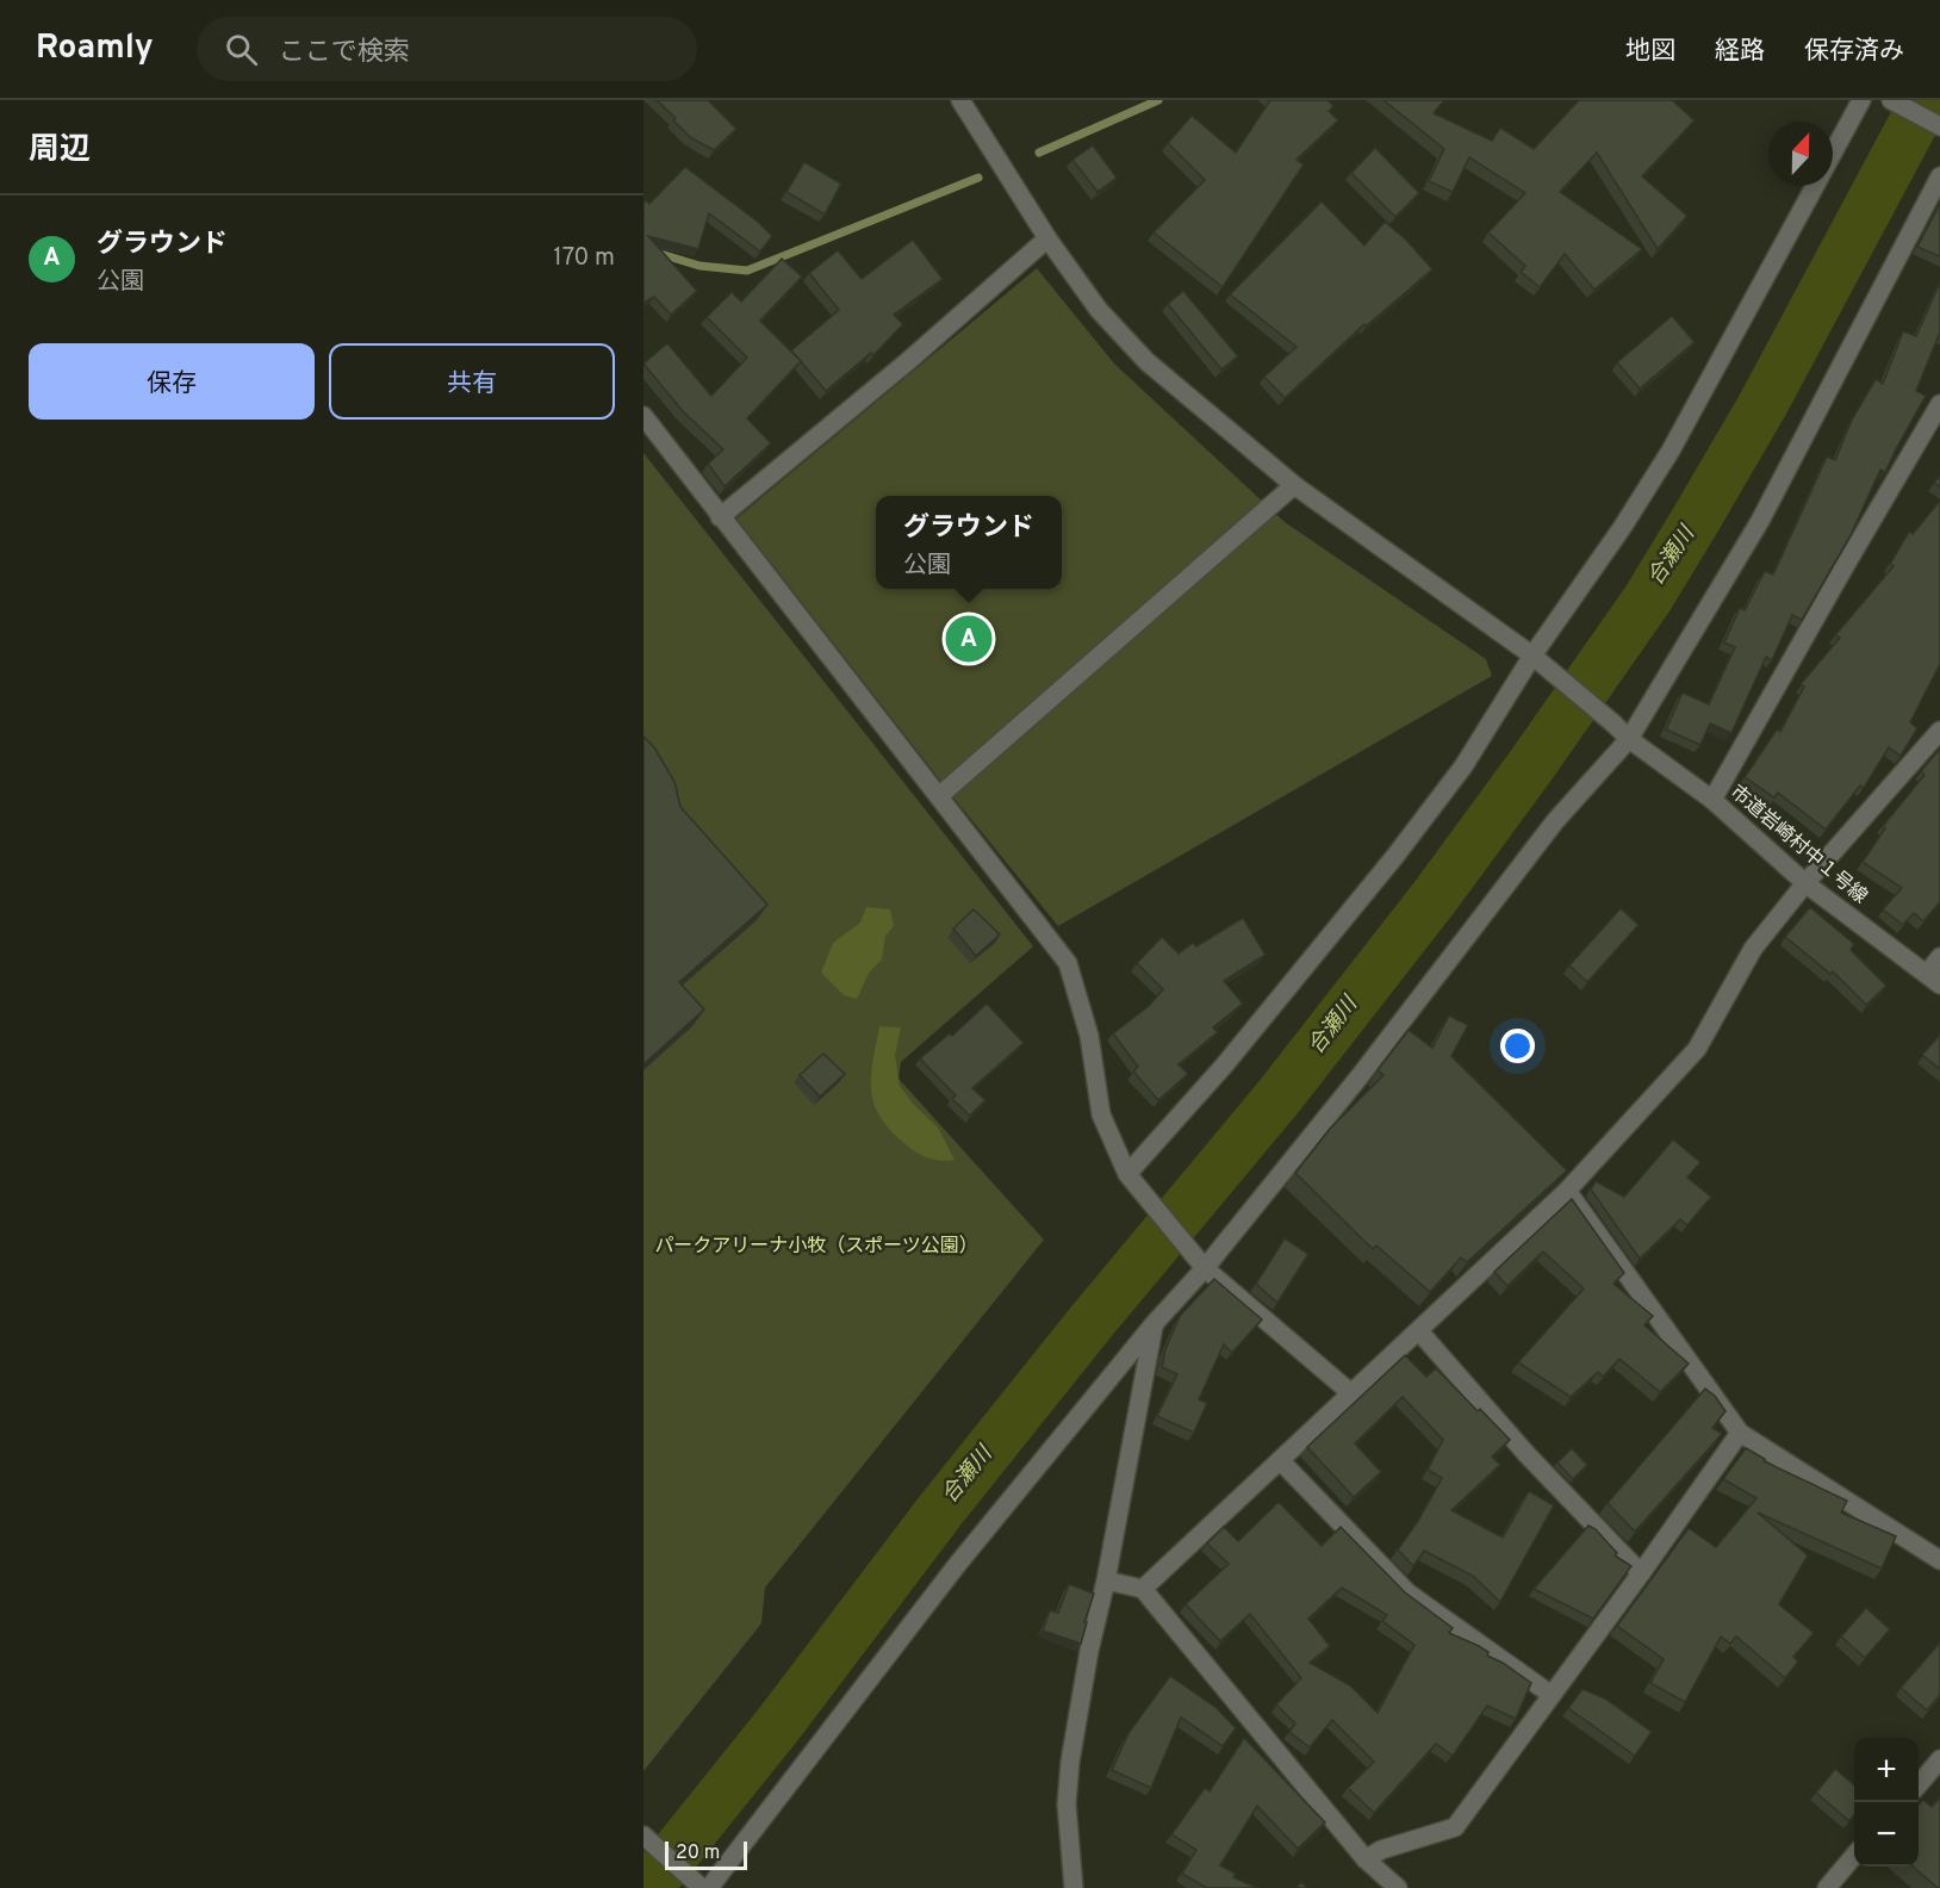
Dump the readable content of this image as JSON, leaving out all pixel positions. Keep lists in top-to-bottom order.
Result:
{
  "streets": {
    "street": ["市道岩崎村中１号線"]
  },
  "water": ["合瀬川"],
  "parks": ["パークアリーナ小牧（スポーツ公園）"],
  "scale_bar": "20 m",
  "north": "top",
  "page": {
    "header": "Roamly",
    "search": "ここで検索",
    "nav": ["地図", "経路", "保存済み"],
    "heading": "周辺",
    "list": [
      {
        "mark": "A",
        "name": "グラウンド",
        "note": "公園",
        "value": "170 m"
      }
    ],
    "buttons": ["保存", "共有"],
    "popup": ["グラウンド", "公園"],
    "pins": "A",
    "map_buttons": ["+", "−"],
    "scale": "20 m"
  }
}
